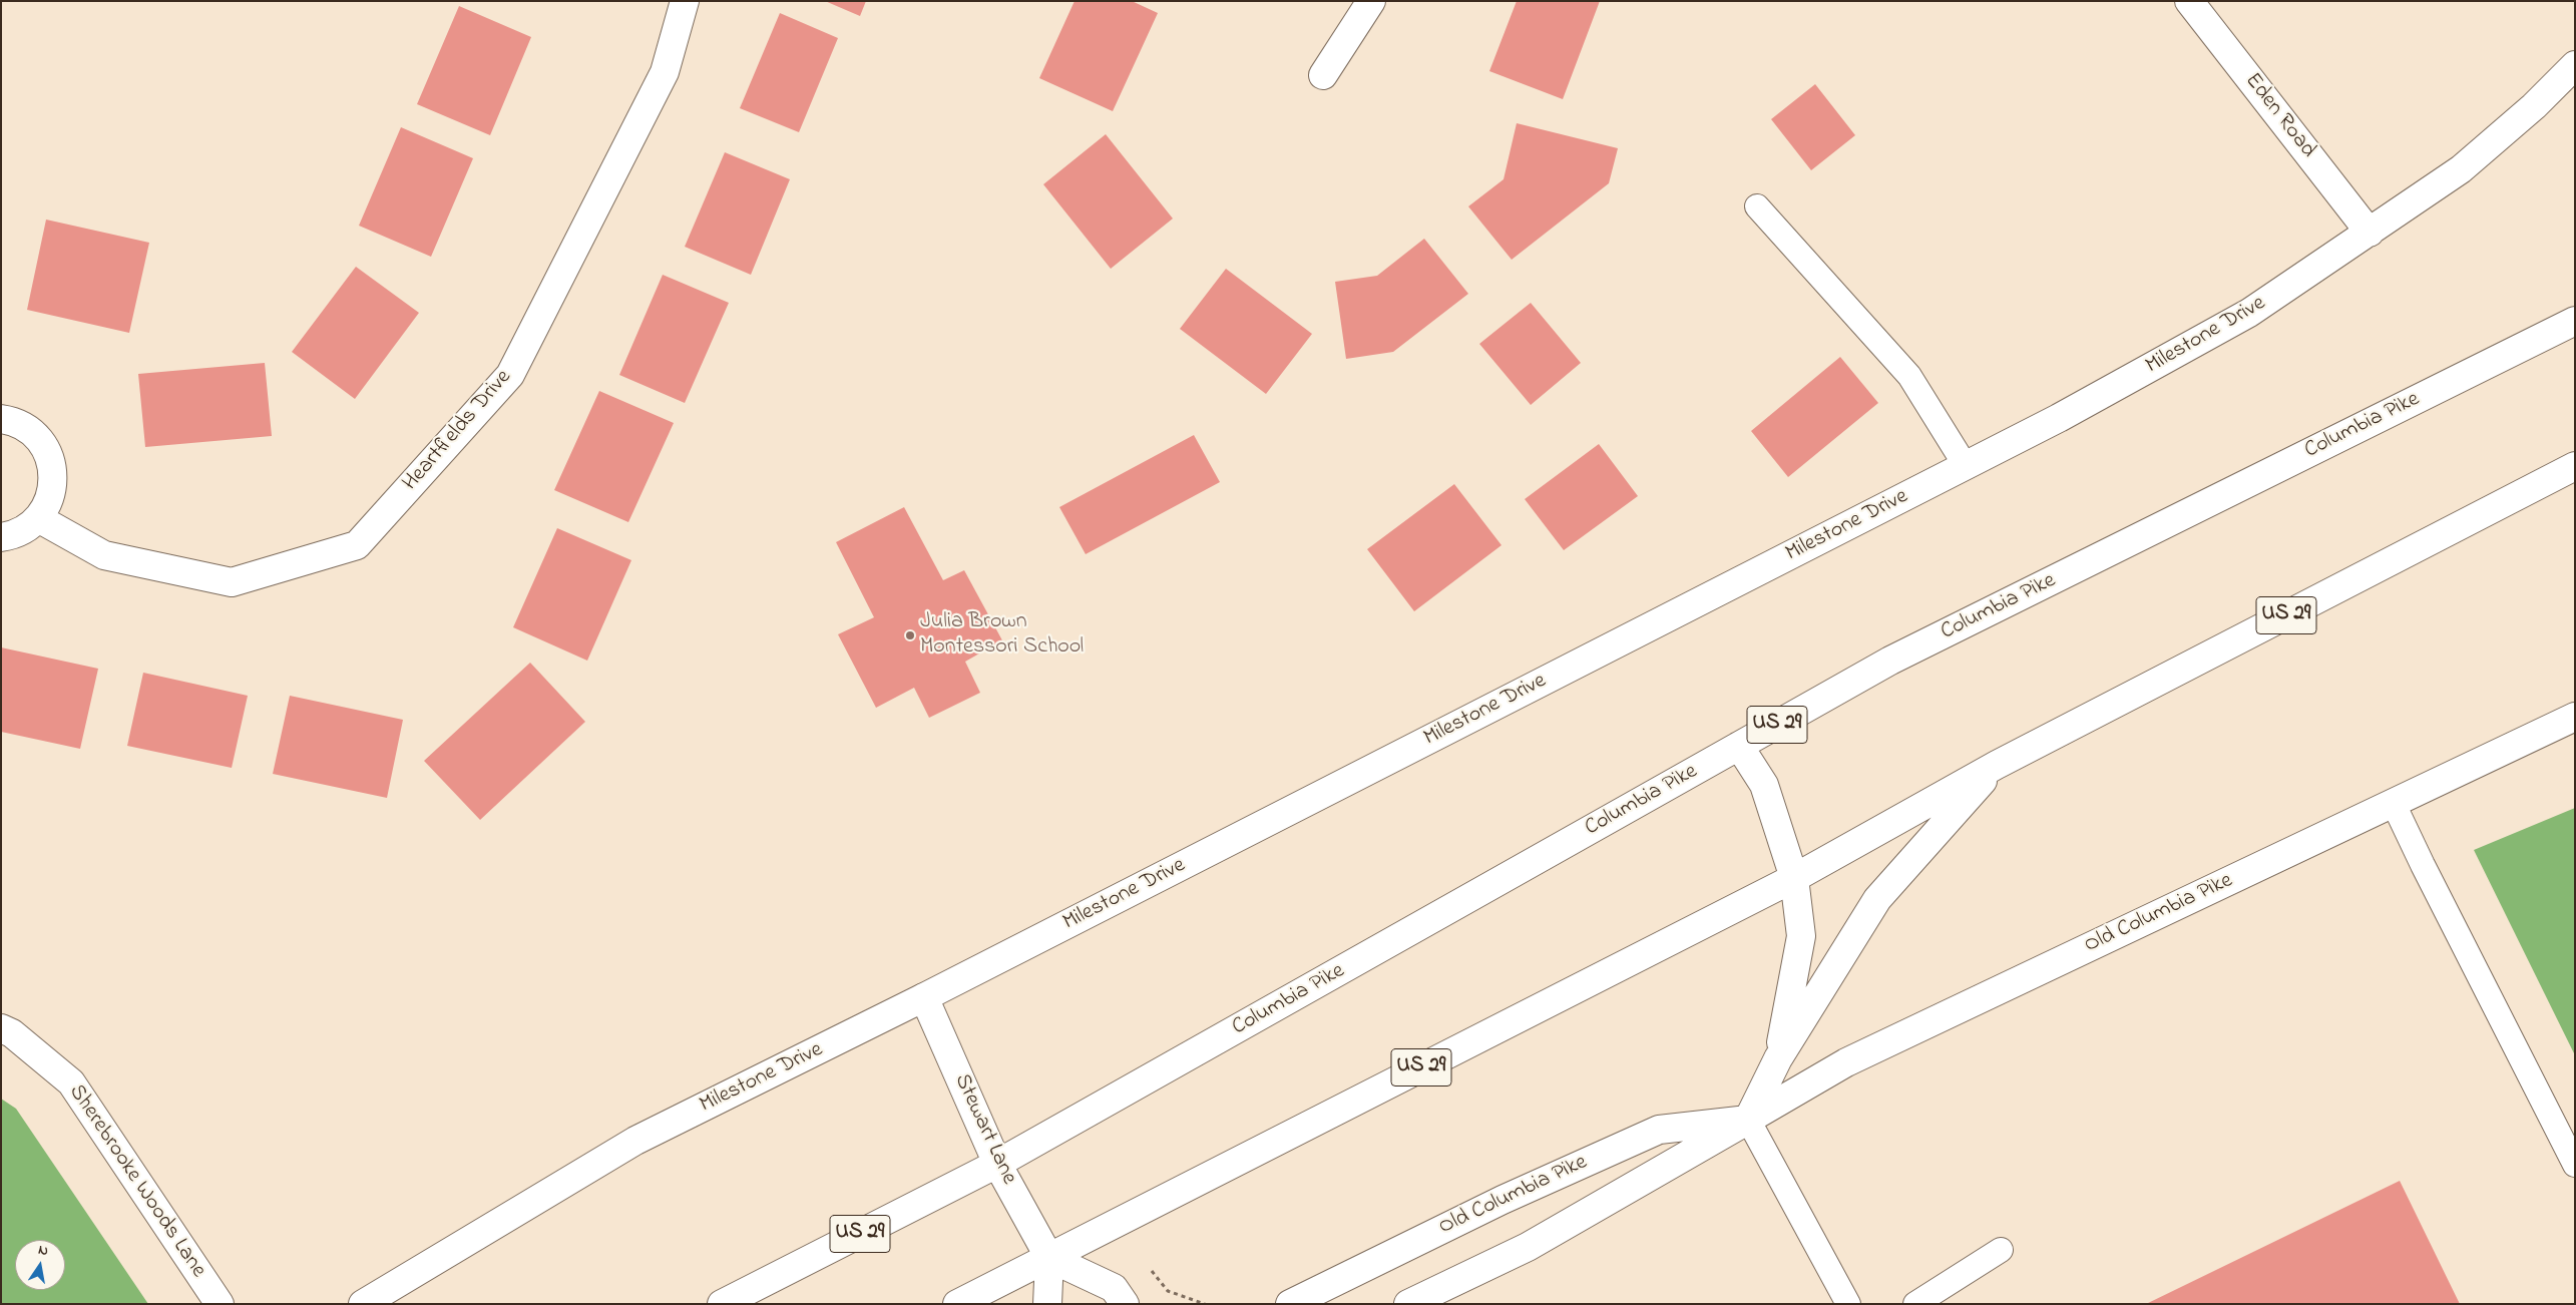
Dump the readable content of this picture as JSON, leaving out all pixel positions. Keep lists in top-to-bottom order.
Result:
{
  "streets": {
    "main road": [
      "Eden Road",
      "Milestone Drive",
      "Columbia Pike",
      "Heartfields Drive",
      "US 29",
      "Old Columbia Pike",
      "Stewart Lane",
      "Sherebrooke Woods Lane"
    ]
  },
  "crossings": [
    ["Eden Road", "Milestone Drive"],
    ["Milestone Drive", "Stewart Lane"],
    ["Columbia Pike", "Stewart Lane"],
    ["US 29", "Stewart Lane"]
  ],
  "places": ["Julia Brown Montessori School"],
  "north": "top"
}
